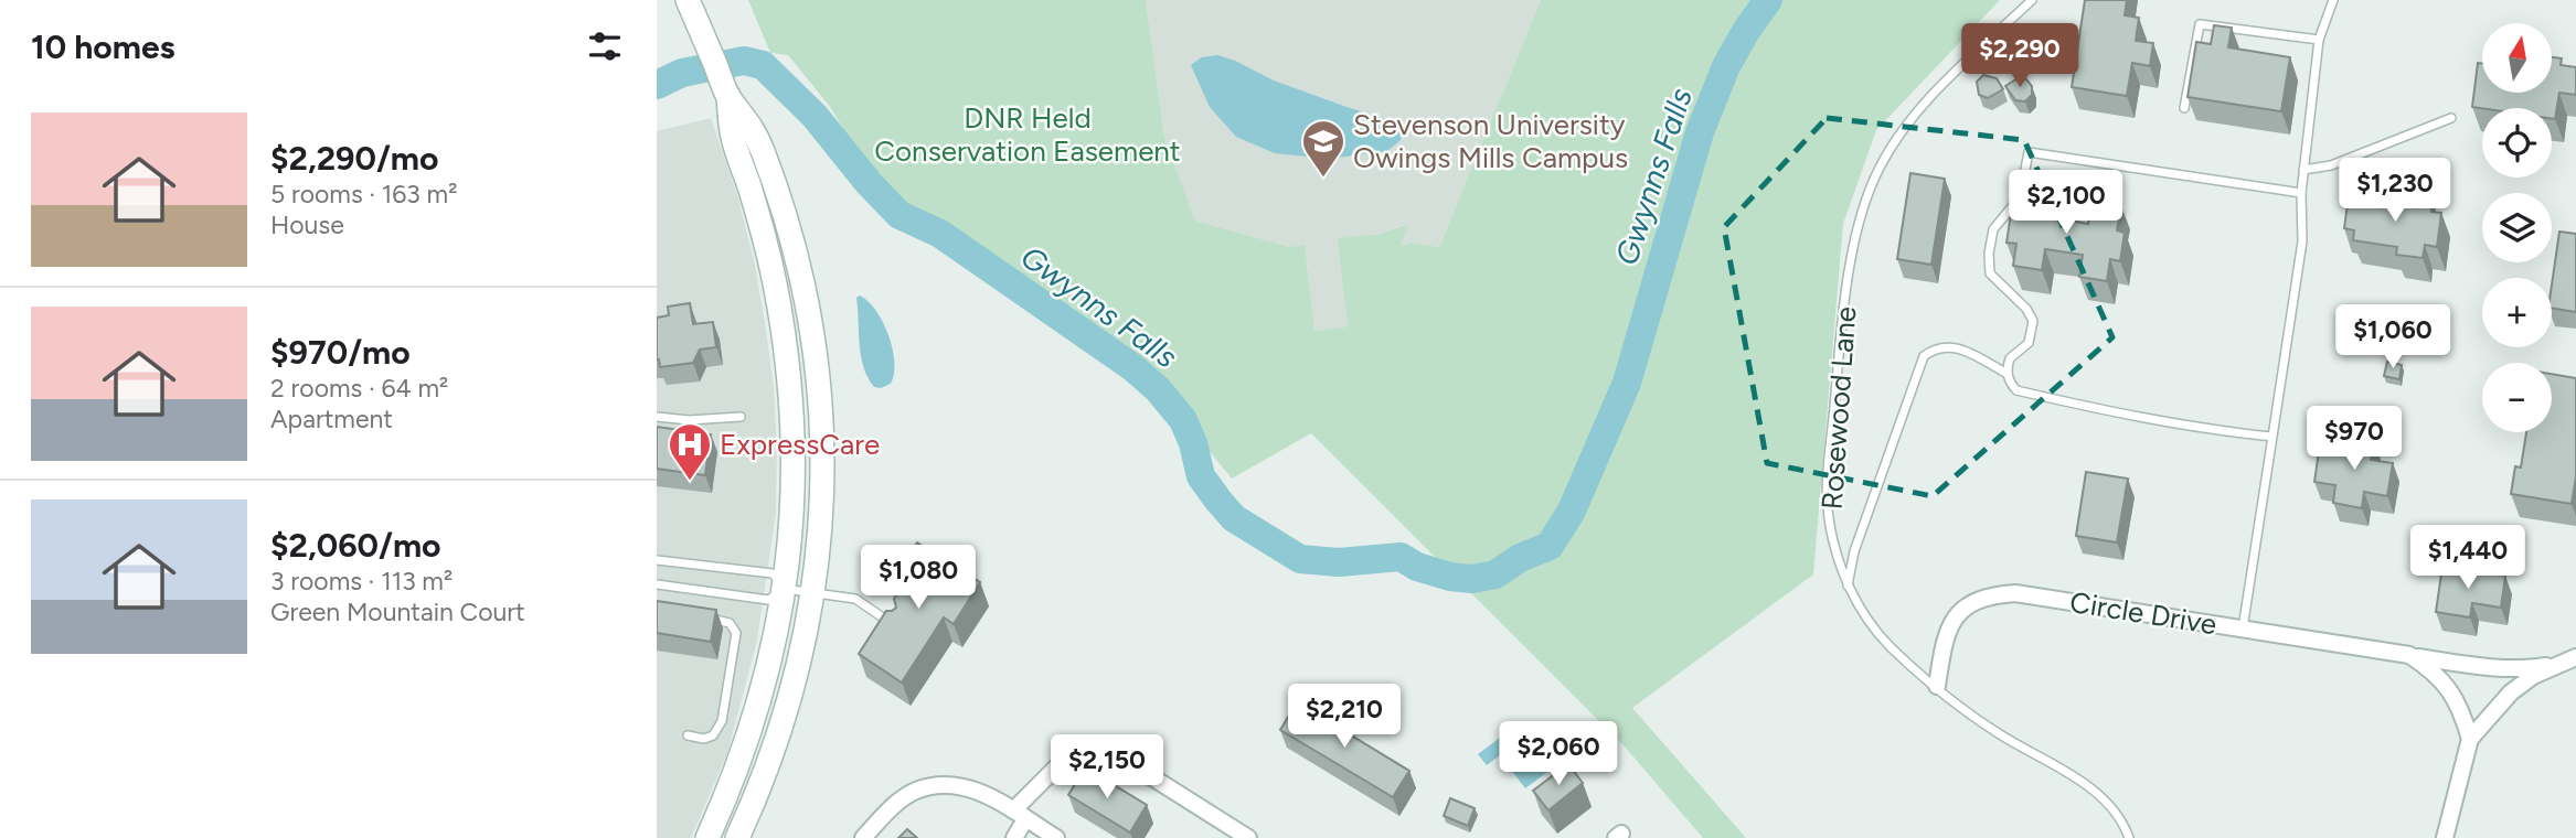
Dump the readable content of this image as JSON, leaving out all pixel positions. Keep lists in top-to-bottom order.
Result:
{
  "streets": {
    "street": ["Circle Drive"],
    "lane": ["Rosewood Lane"]
  },
  "crossings": [
    ["Rosewood Lane", "Circle Drive"]
  ],
  "water": ["Gwynns Falls"],
  "parks": ["DNR Held Conservation Easement"],
  "places": {
    "school or university": ["Stevenson University Owings Mills Campus"],
    "hospital": ["ExpressCare"]
  },
  "north": "top",
  "page": {
    "heading": "10 homes",
    "map_buttons": ["+", "−"],
    "price": [
      "$2,290",
      "$1,230",
      "$2,100",
      "$1,060",
      "$970",
      "$1,440",
      "$1,080",
      "$2,210",
      "$2,060",
      "$2,150"
    ],
    "list": [
      {
        "name": "$2,290/mo",
        "note": "5 rooms · 163 m² · House"
      },
      {
        "name": "$970/mo",
        "note": "2 rooms · 64 m² · Apartment"
      },
      {
        "name": "$2,060/mo",
        "note": "3 rooms · 113 m² · Green Mountain Court"
      }
    ]
  }
}
